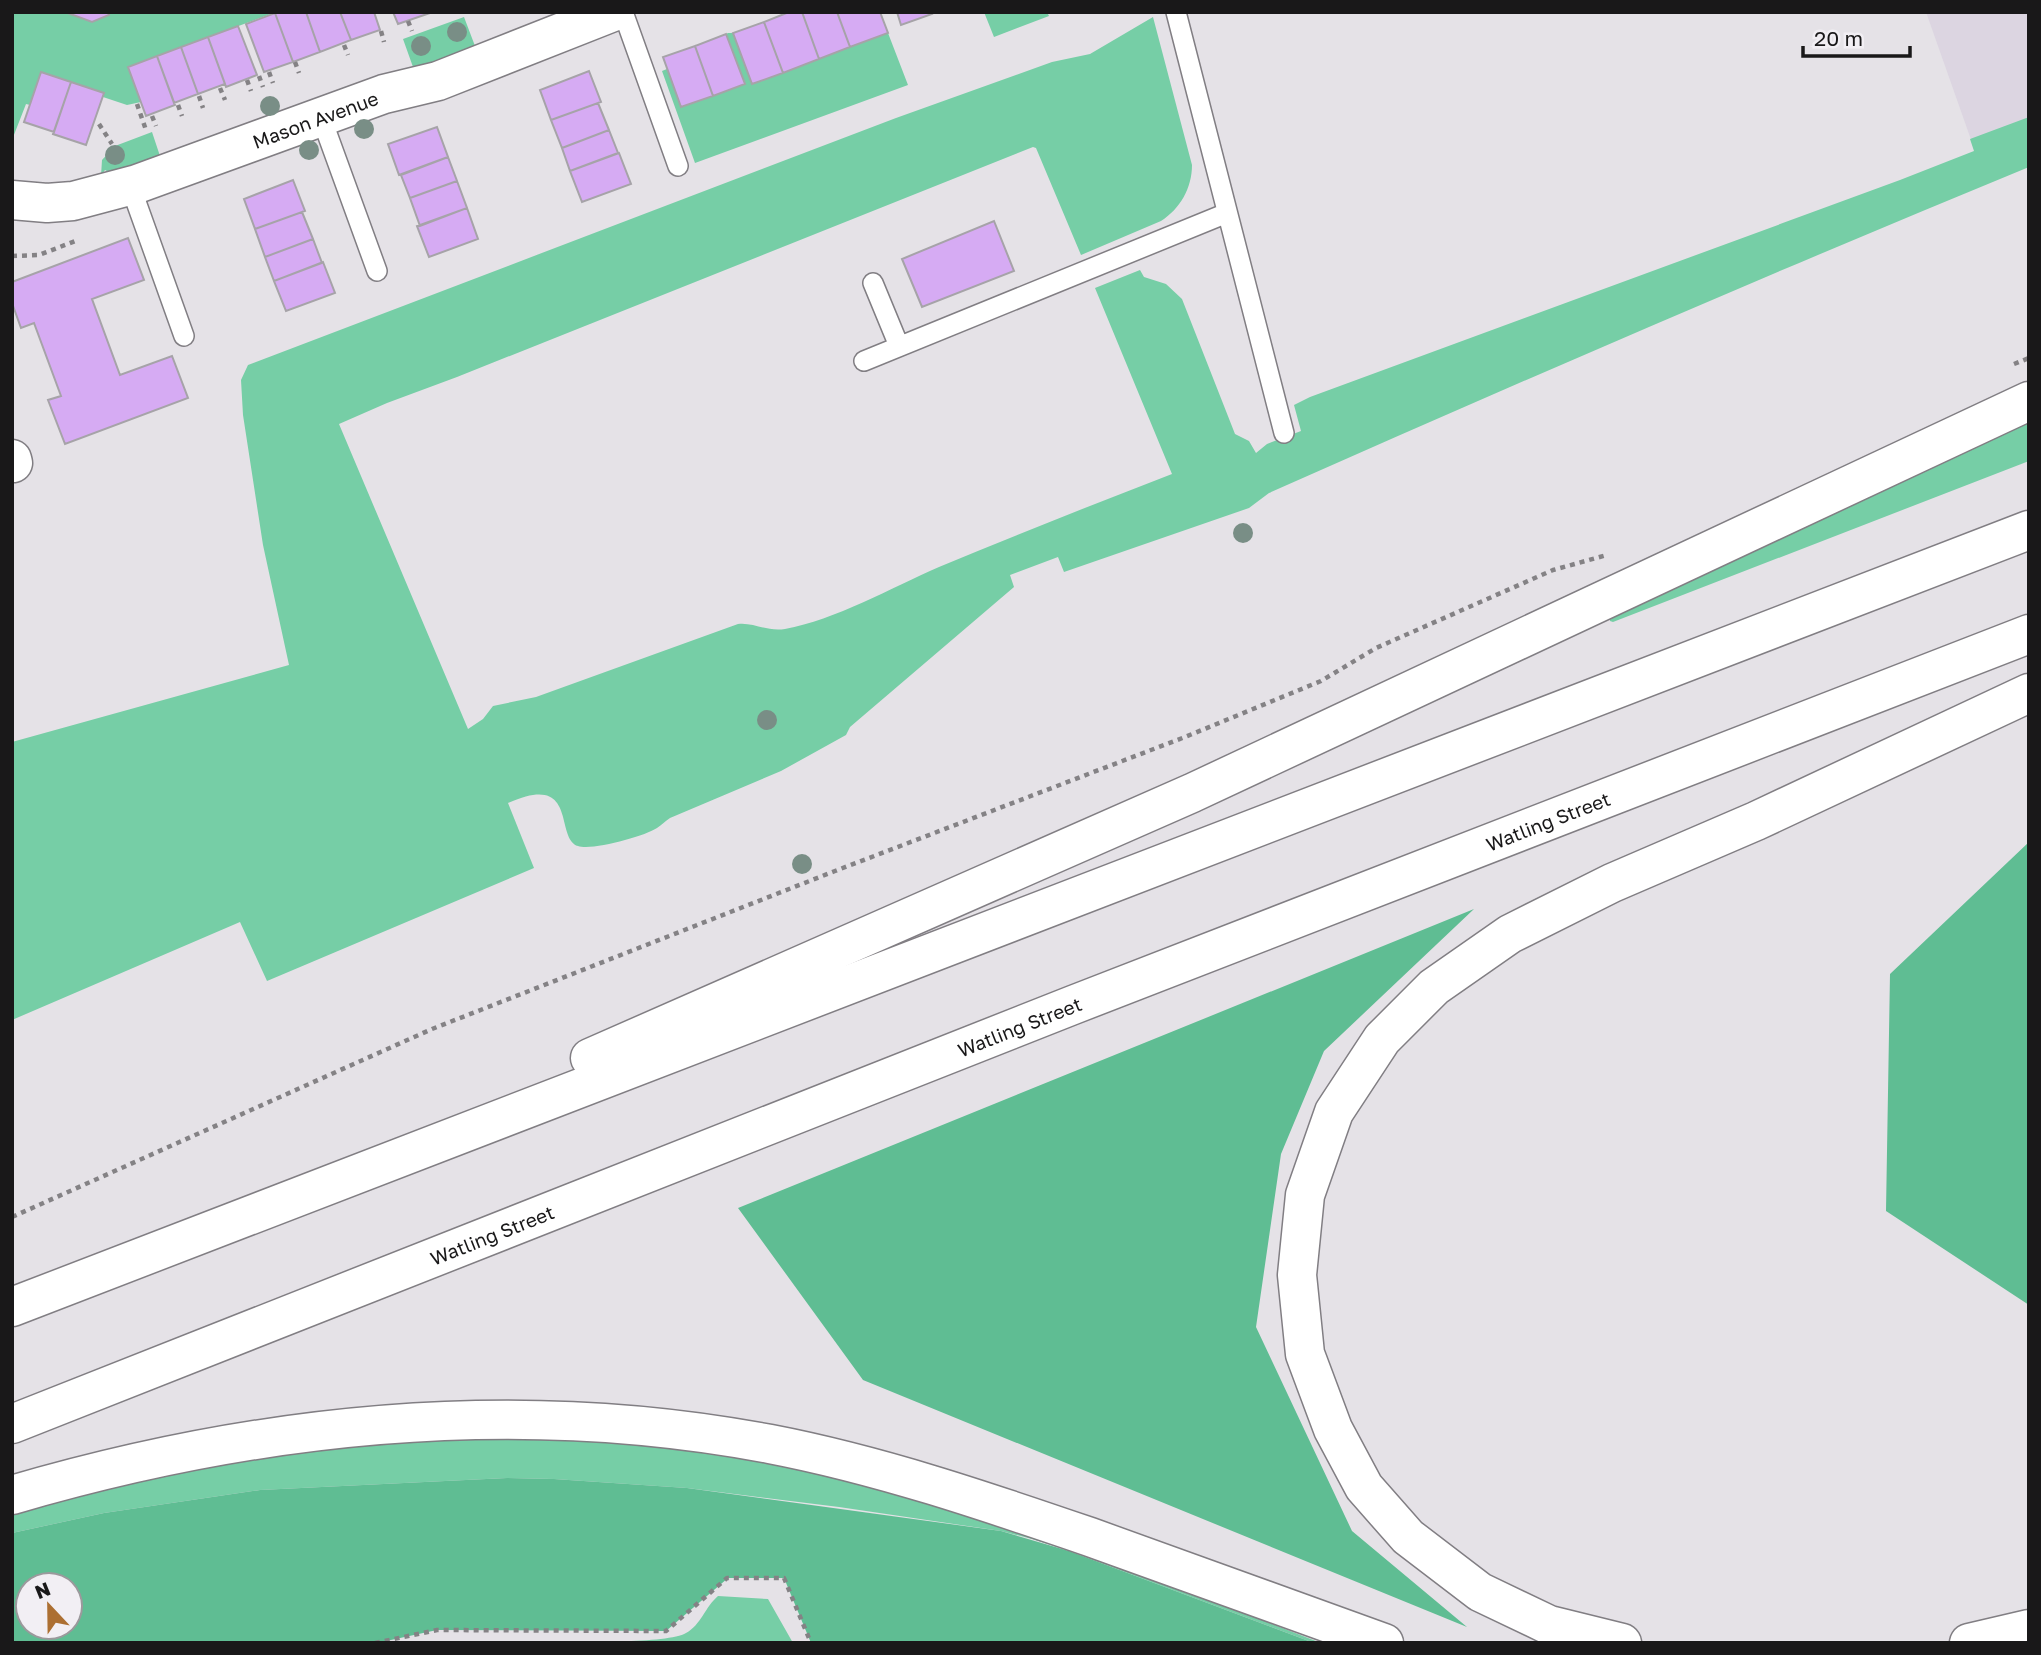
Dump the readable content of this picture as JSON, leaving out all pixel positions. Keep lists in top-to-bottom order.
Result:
{
  "streets": {
    "main road": ["Mason Avenue", "Watling Street"]
  },
  "scale_bar": "20 m",
  "north": "top"
}
